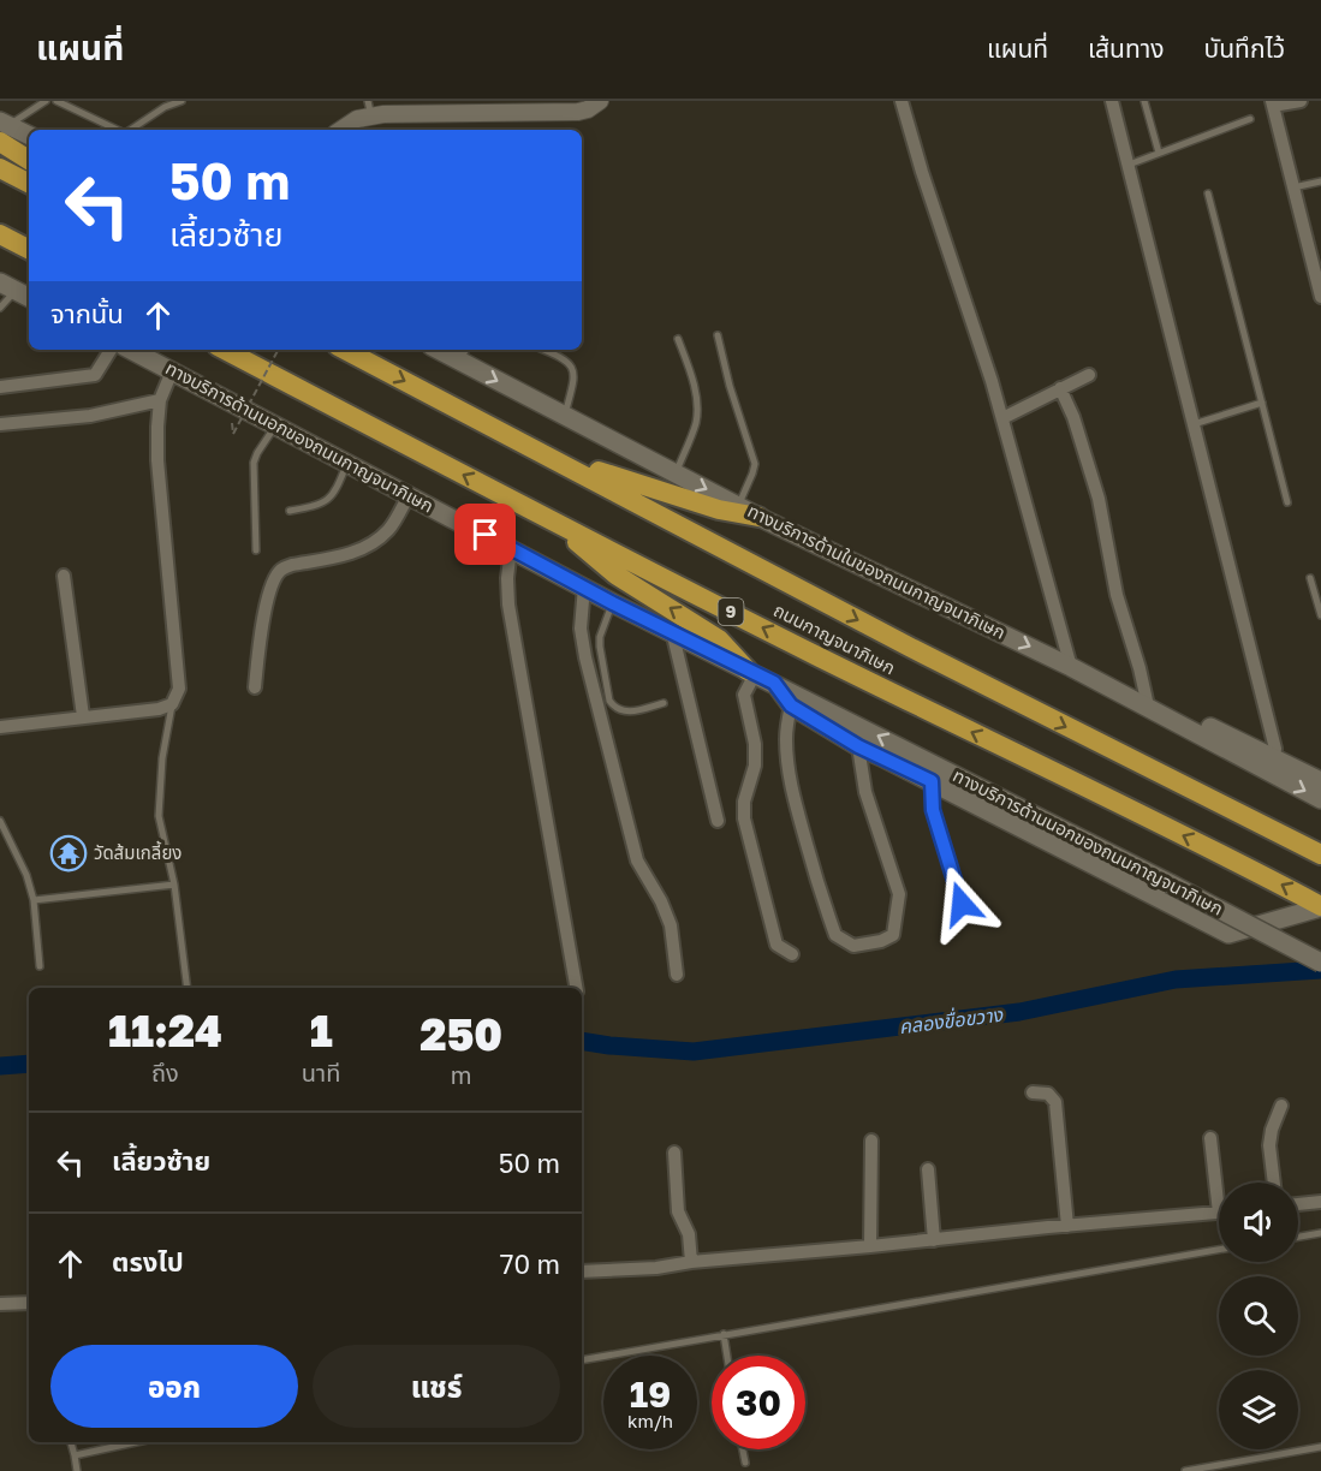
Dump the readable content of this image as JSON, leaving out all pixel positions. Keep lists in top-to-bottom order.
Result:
{
  "streets": {
    "highway": ["9", "ถนนกาญจนาภิเษก"],
    "main road": ["ทางบริการด้านนอกของถนนกาญจนาภิเษก", "ทางบริการด้านในของถนนกาญจนาภิเษก"]
  },
  "water": ["คลองขื่อขวาง"],
  "places": {
    "temple": ["วัดส้มเกลี้ยง"]
  },
  "page": {
    "header": "แผนที่",
    "nav": ["แผนที่", "เส้นทาง", "บันทึกไว้"],
    "turn": ["50 m", "เลี้ยวซ้าย"],
    "then": "จากนั้น",
    "eta": [
      "11:24",
      "ถึง",
      "1",
      "นาที",
      "250",
      "m"
    ],
    "list": [
      {
        "name": "เลี้ยวซ้าย",
        "value": "50 m"
      },
      {
        "name": "ตรงไป",
        "value": "70 m"
      }
    ],
    "buttons": ["ออก", "แชร์"],
    "speed": "19 km/h",
    "limit": "30"
  }
}
